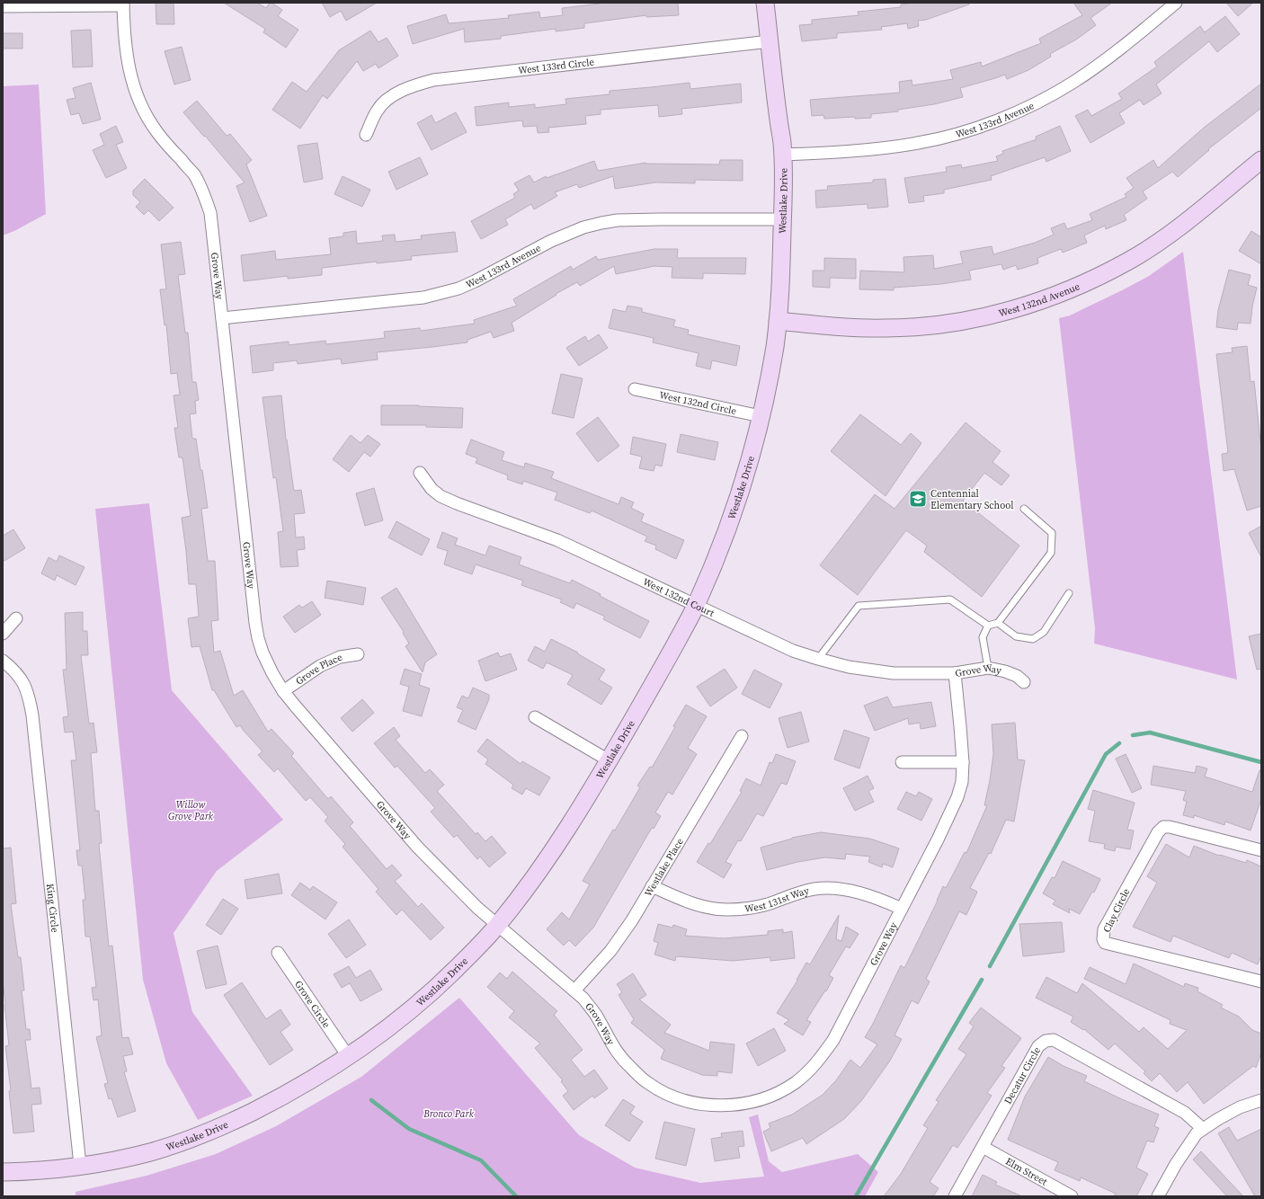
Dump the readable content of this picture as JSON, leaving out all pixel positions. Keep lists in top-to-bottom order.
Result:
{
  "streets": {
    "street": [
      "West 133rd Circle",
      "West 133rd Avenue",
      "Westlake Drive",
      "Grove Way",
      "West 132nd Avenue",
      "West 132nd Circle",
      "West 132nd Court",
      "Grove Place",
      "Westlake Place",
      "West 131st Way",
      "King Circle",
      "Clay Circle",
      "Grove Circle",
      "Decatur Circle",
      "Elm Street"
    ]
  },
  "crossings": [
    ["West 133rd Circle", "Westlake Drive"],
    ["West 133rd Avenue", "Westlake Drive"],
    ["West 133rd Avenue", "Grove Way"],
    ["Westlake Drive", "Grove Way"],
    ["Westlake Drive", "West 132nd Avenue"],
    ["Westlake Drive", "West 132nd Circle"],
    ["Westlake Drive", "West 132nd Court"],
    ["Westlake Drive", "King Circle"],
    ["Westlake Drive", "Grove Circle"],
    ["Grove Way", "West 132nd Court"],
    ["Grove Way", "Grove Place"],
    ["Grove Way", "Westlake Place"],
    ["Grove Way", "West 131st Way"],
    ["Westlake Place", "West 131st Way"],
    ["Decatur Circle", "Elm Street"]
  ],
  "parks": ["Willow Grove Park", "Bronco Park"],
  "places": {
    "school or university": ["Centennial Elementary School"]
  }
}
